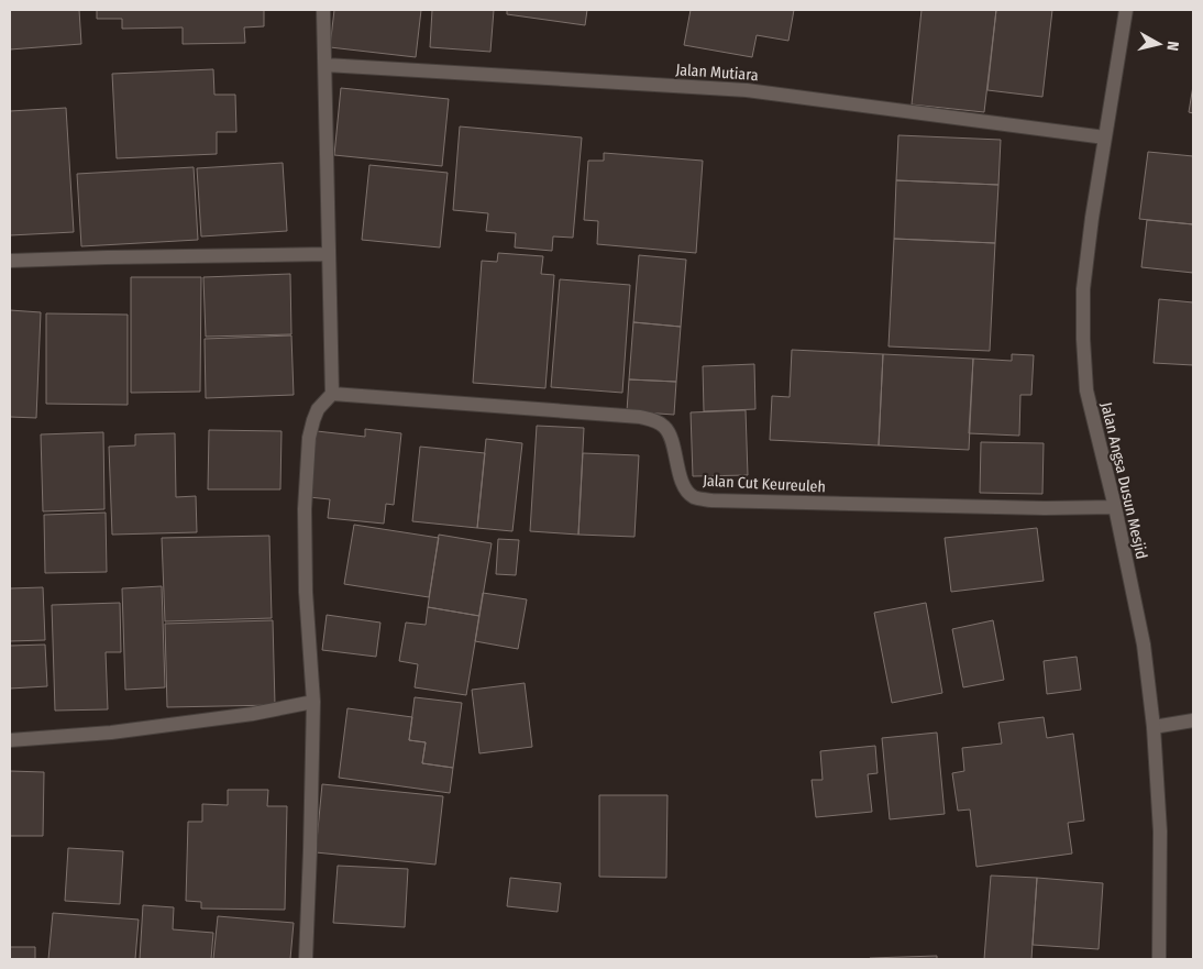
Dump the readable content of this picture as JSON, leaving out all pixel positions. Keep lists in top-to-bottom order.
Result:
{
  "streets": {
    "street": ["Jalan Mutiara", "Jalan Angsa Dusun Mesjid", "Jalan Cut Keureuleh"]
  },
  "crossings": [
    ["Jalan Mutiara", "Jalan Angsa Dusun Mesjid"],
    ["Jalan Angsa Dusun Mesjid", "Jalan Cut Keureuleh"]
  ],
  "north": "right"
}
